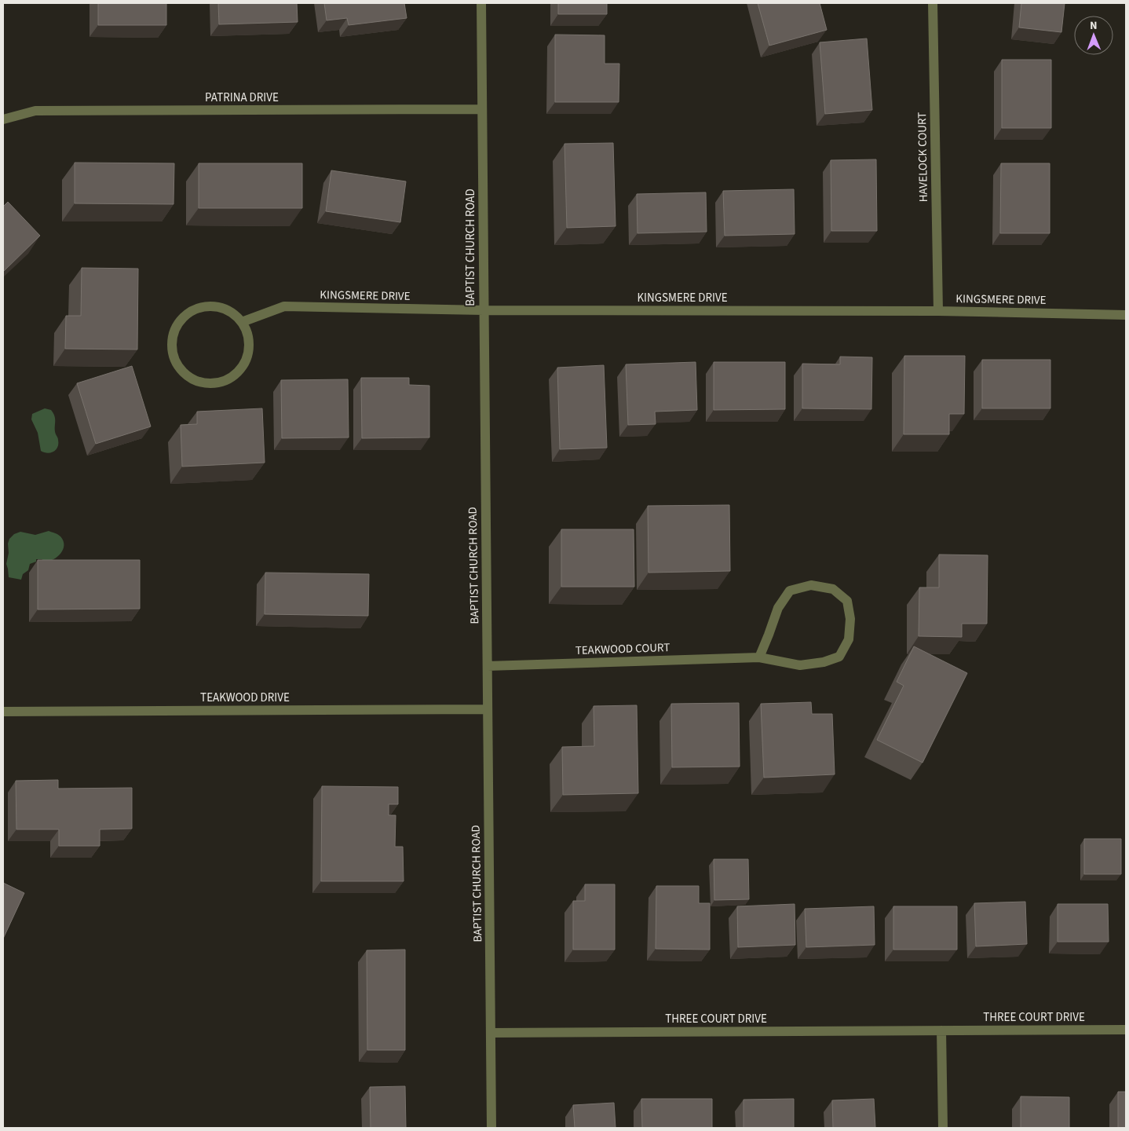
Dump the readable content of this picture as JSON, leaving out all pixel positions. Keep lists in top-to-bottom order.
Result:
{
  "streets": {
    "street": [
      "PATRINA DRIVE",
      "HAVELOCK COURT",
      "BAPTIST CHURCH ROAD",
      "KINGSMERE DRIVE",
      "TEAKWOOD COURT",
      "TEAKWOOD DRIVE",
      "THREE COURT DRIVE"
    ]
  },
  "crossings": [
    ["PATRINA DRIVE", "BAPTIST CHURCH ROAD"],
    ["HAVELOCK COURT", "KINGSMERE DRIVE"],
    ["BAPTIST CHURCH ROAD", "KINGSMERE DRIVE"],
    ["BAPTIST CHURCH ROAD", "TEAKWOOD COURT"],
    ["BAPTIST CHURCH ROAD", "TEAKWOOD DRIVE"],
    ["BAPTIST CHURCH ROAD", "THREE COURT DRIVE"]
  ],
  "north": "top"
}
